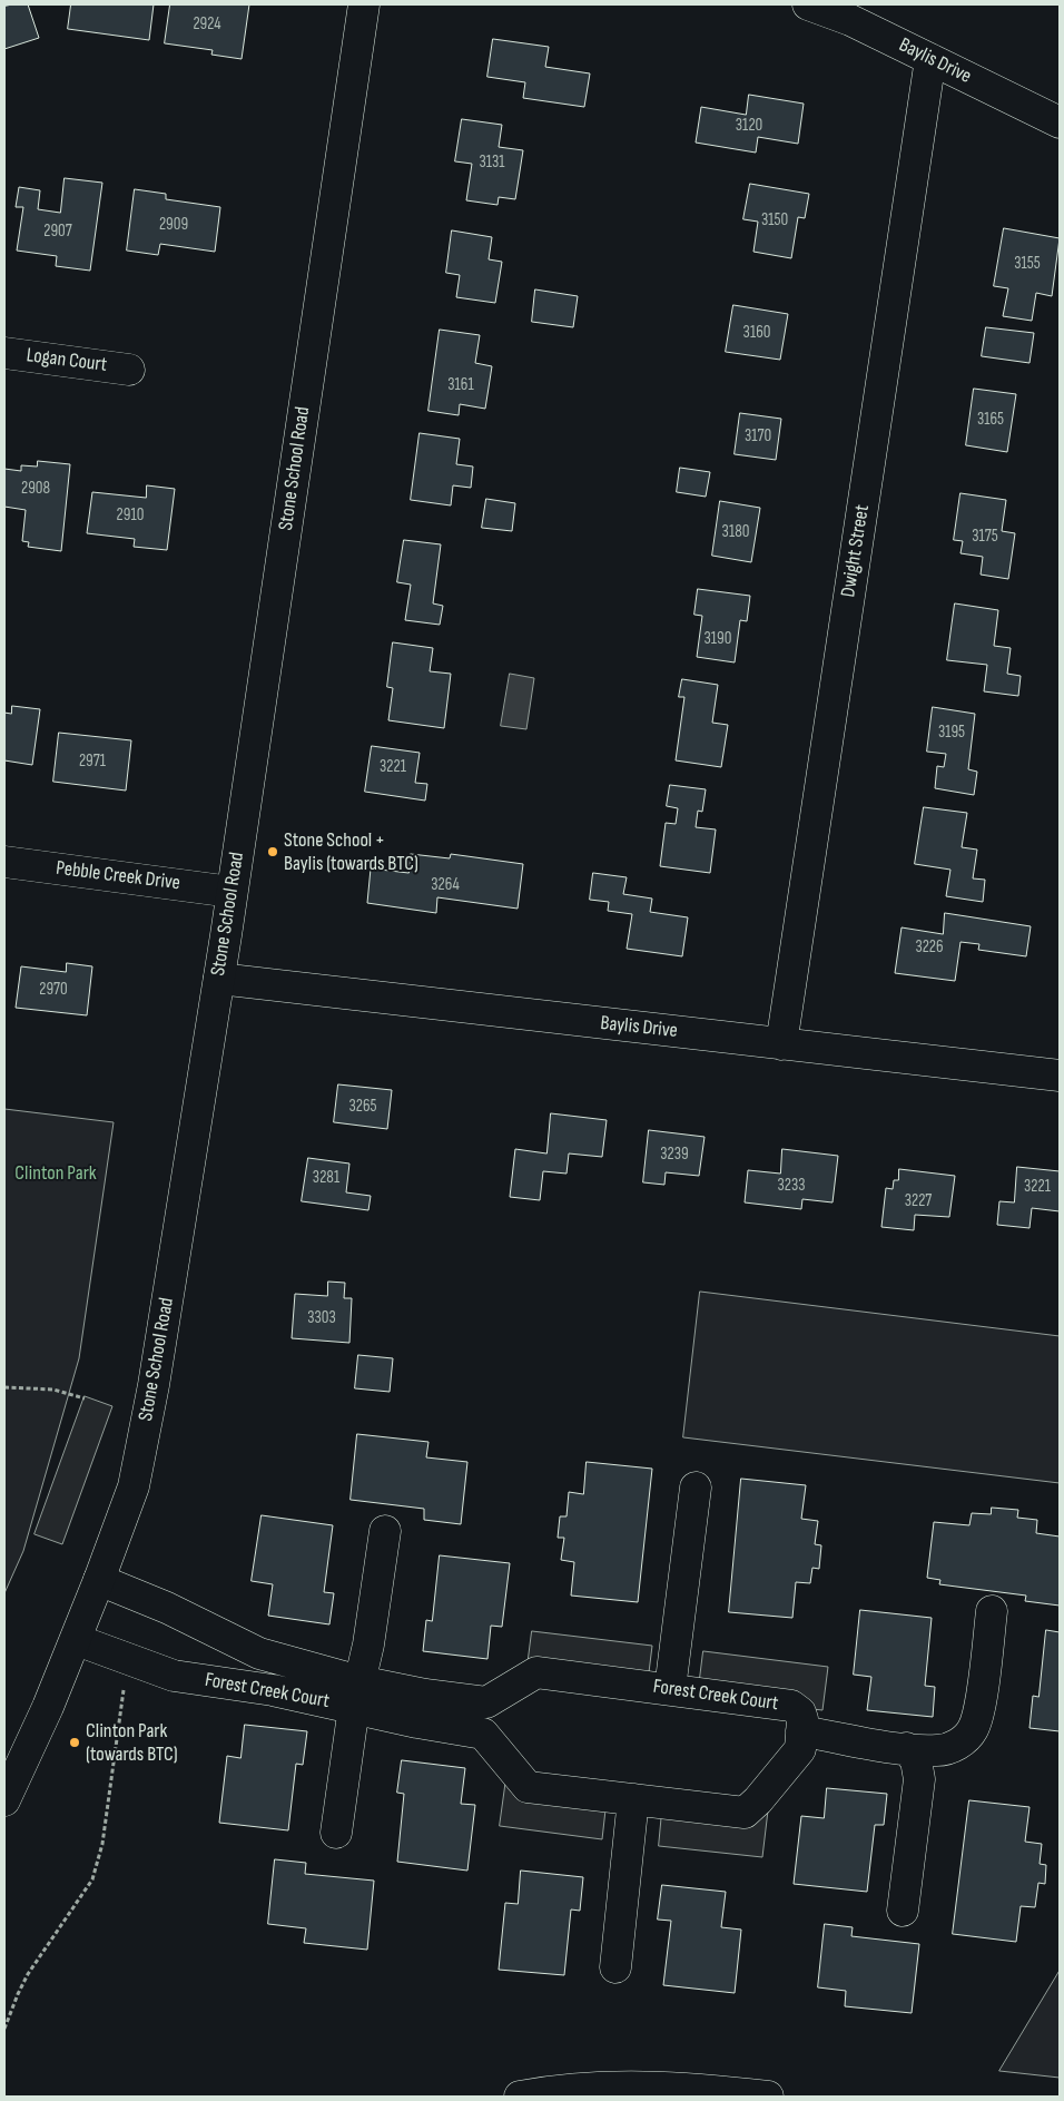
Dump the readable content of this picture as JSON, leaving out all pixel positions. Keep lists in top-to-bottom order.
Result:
{
  "streets": {
    "street": [
      "Baylis Drive",
      "Logan Court",
      "Stone School Road",
      "Dwight Street",
      "Pebble Creek Drive",
      "Forest Creek Court"
    ]
  },
  "crossings": [
    ["Baylis Drive", "Stone School Road"],
    ["Baylis Drive", "Dwight Street"],
    ["Stone School Road", "Pebble Creek Drive"],
    ["Stone School Road", "Forest Creek Court"]
  ],
  "parks": ["Clinton Park"],
  "places": ["Stone School + Baylis (towards BTC)", "Clinton Park (towards BTC)"],
  "house_numbers": [
    "2924",
    "3120",
    "3131",
    "3150",
    "2909",
    "2907",
    "3155",
    "3160",
    "3161",
    "3165",
    "3170",
    "2908",
    "2910",
    "3180",
    "3175",
    "3190",
    "3195",
    "2971",
    "3221",
    "3264",
    "3226",
    "2970",
    "3265",
    "3239",
    "3281",
    "3233",
    "3221",
    "3227",
    "3303"
  ]
}
